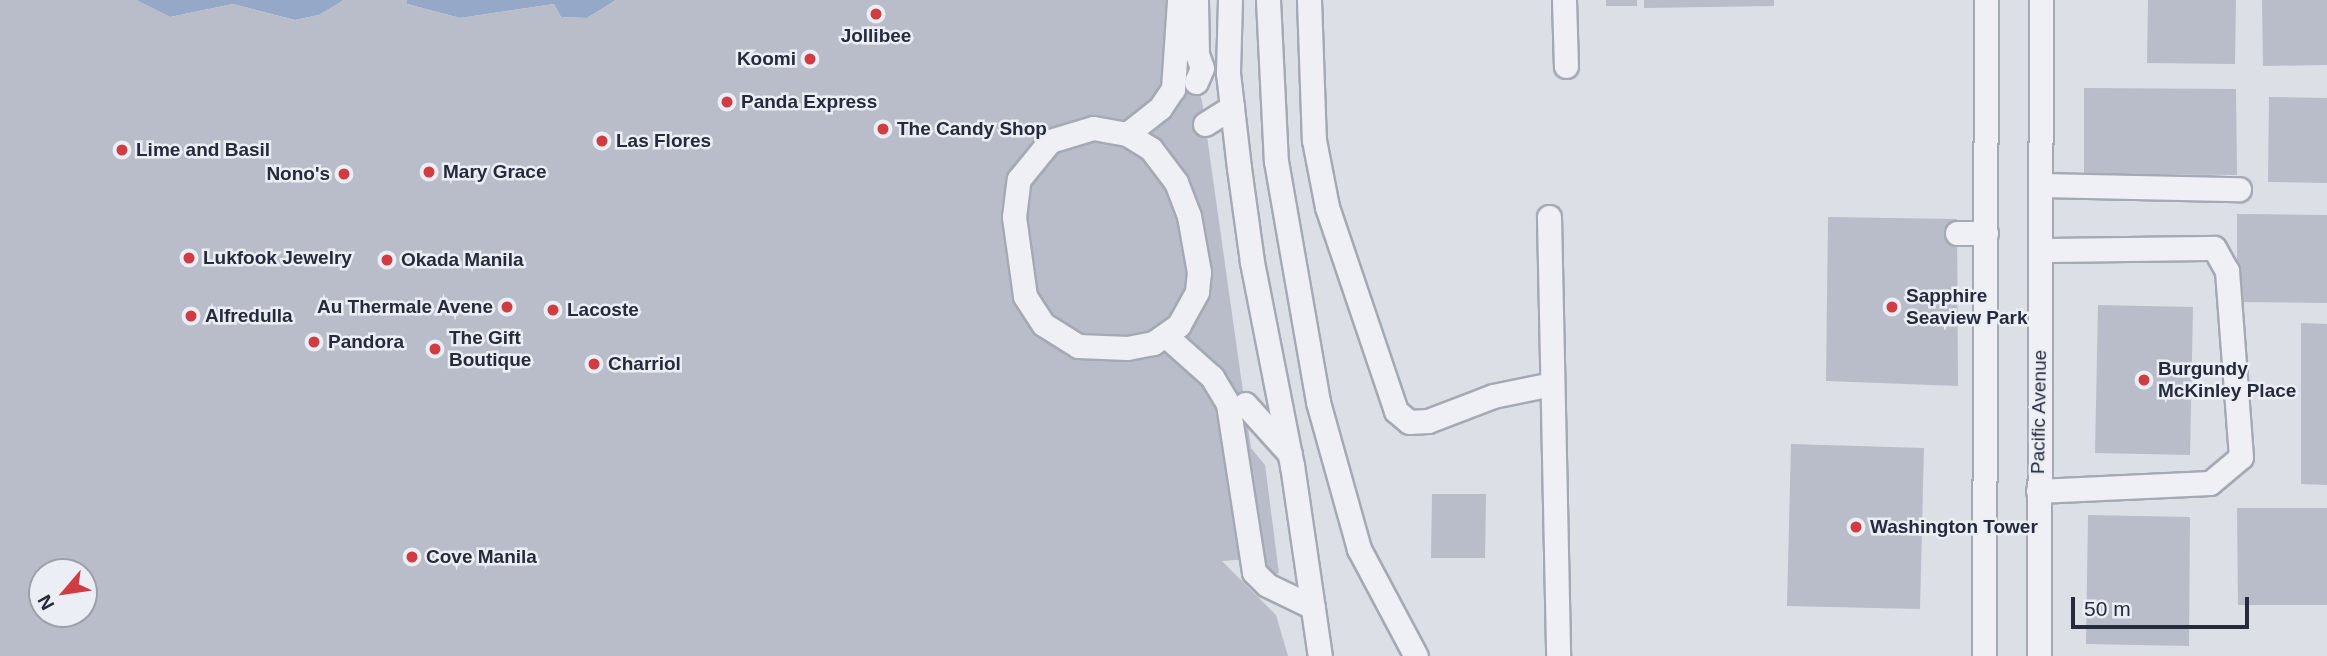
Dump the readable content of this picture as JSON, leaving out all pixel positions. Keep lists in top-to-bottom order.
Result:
{
  "streets": {
    "street": ["Pacific Avenue"]
  },
  "places": [
    "Jollibee",
    "Koomi",
    "Panda Express",
    "The Candy Shop",
    "Las Flores",
    "Lime and Basil",
    "Mary Grace",
    "Nono's",
    "Lukfook Jewelry",
    "Okada Manila",
    "Au Thermale Avene",
    "Sapphire Seaview Park",
    "Lacoste",
    "Alfredulla",
    "Pandora",
    "The Gift Boutique",
    "Charriol",
    "Burgundy McKinley Place",
    "Washington Tower",
    "Cove Manila"
  ],
  "scale_bar": "50 m",
  "north": "bottom left"
}
